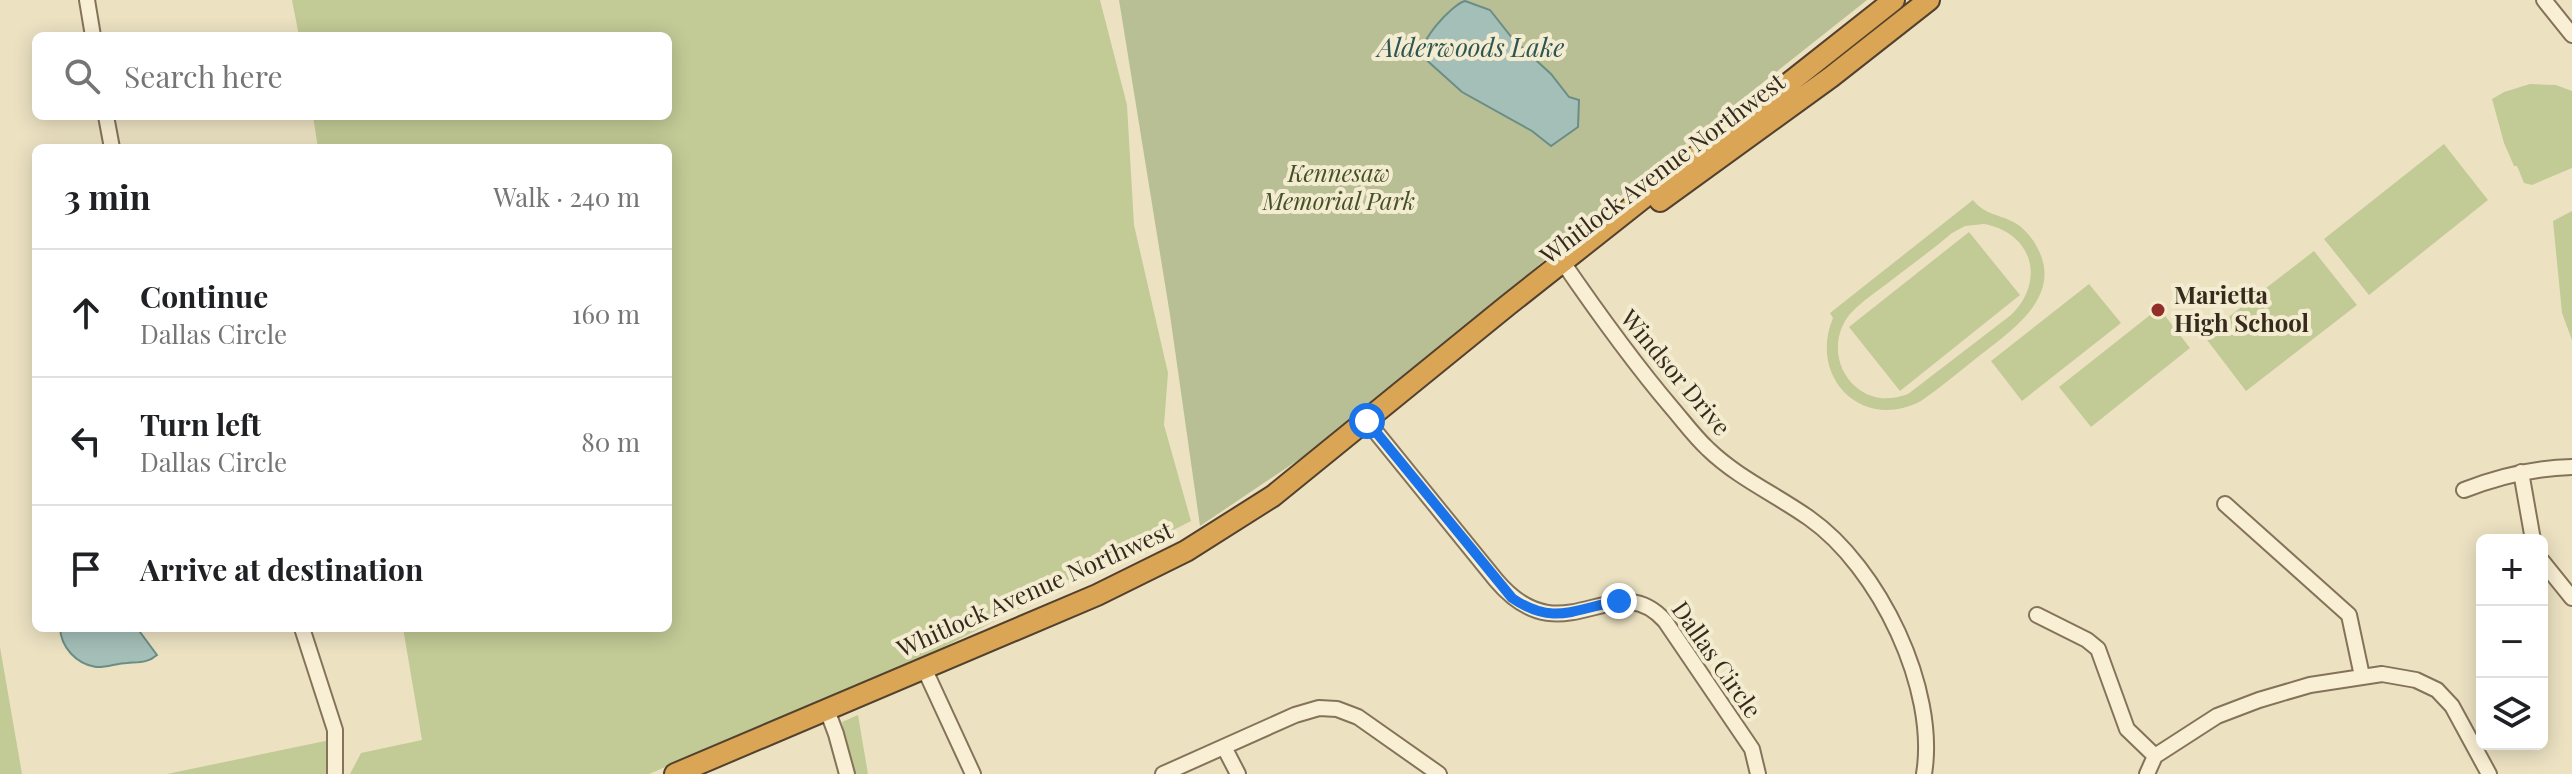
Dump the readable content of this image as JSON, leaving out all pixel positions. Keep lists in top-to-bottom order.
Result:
{
  "streets": {
    "highway": ["Whitlock Avenue Northwest"],
    "street": ["Windsor Drive", "Dallas Circle"]
  },
  "crossings": [
    ["Whitlock Avenue Northwest", "Windsor Drive"],
    ["Whitlock Avenue Northwest", "Dallas Circle"]
  ],
  "water": ["Alderwoods Lake"],
  "parks": ["Kennesaw Memorial Park"],
  "places": ["Marietta High School"],
  "page": {
    "search": "Search here",
    "heading": ["3 min", "Walk · 240 m"],
    "list": [
      ["Continue", "Dallas Circle", "160 m"],
      ["Turn left", "Dallas Circle", "80 m"],
      "Arrive at destination"
    ],
    "map_buttons": ["+", "−"]
  }
}
